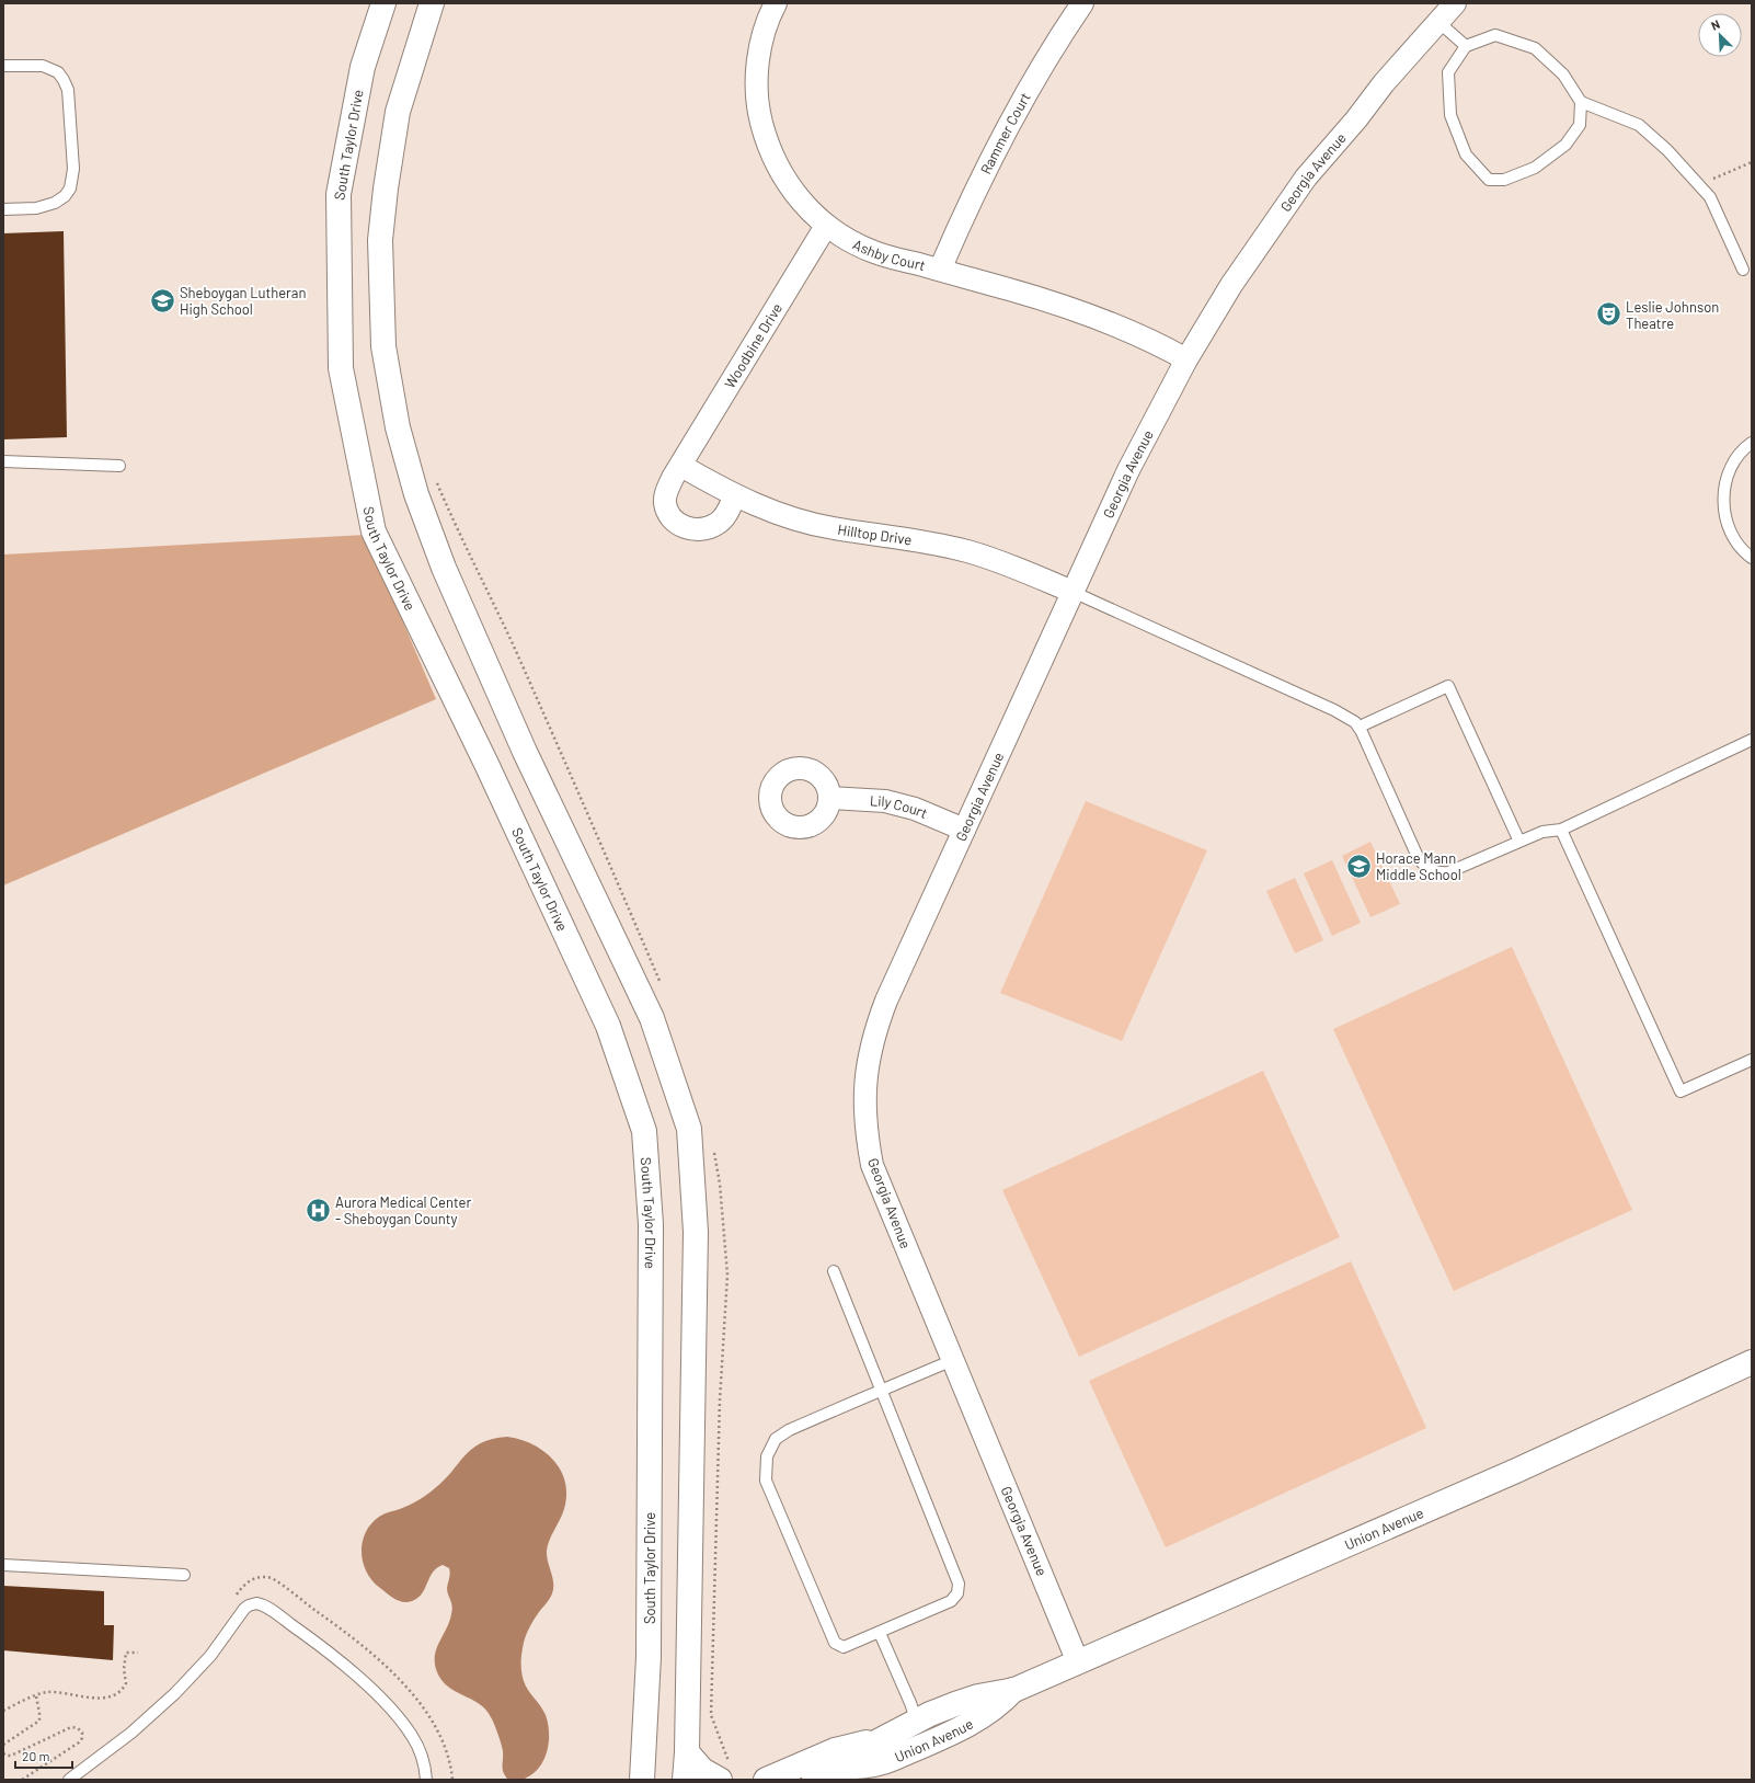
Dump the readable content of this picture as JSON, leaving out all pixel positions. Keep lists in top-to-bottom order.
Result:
{
  "streets": {
    "main road": ["South Taylor Drive", "Union Avenue"],
    "street": [
      "Rammer Court",
      "Georgia Avenue",
      "Ashby Court",
      "Woodbine Drive",
      "Hilltop Drive",
      "Lily Court"
    ]
  },
  "crossings": [
    ["Rammer Court", "Ashby Court"],
    ["Georgia Avenue", "Ashby Court"],
    ["Georgia Avenue", "Hilltop Drive"],
    ["Georgia Avenue", "Lily Court"],
    ["Georgia Avenue", "Union Avenue"],
    ["Ashby Court", "Woodbine Drive"],
    ["Woodbine Drive", "Hilltop Drive"]
  ],
  "places": {
    "school or university": ["Sheboygan Lutheran High School", "Horace Mann Middle School"],
    "theatre": ["Leslie Johnson Theatre"],
    "hospital": ["Aurora Medical Center - Sheboygan County"]
  },
  "scale_bar": "20 m",
  "north": "top left"
}
